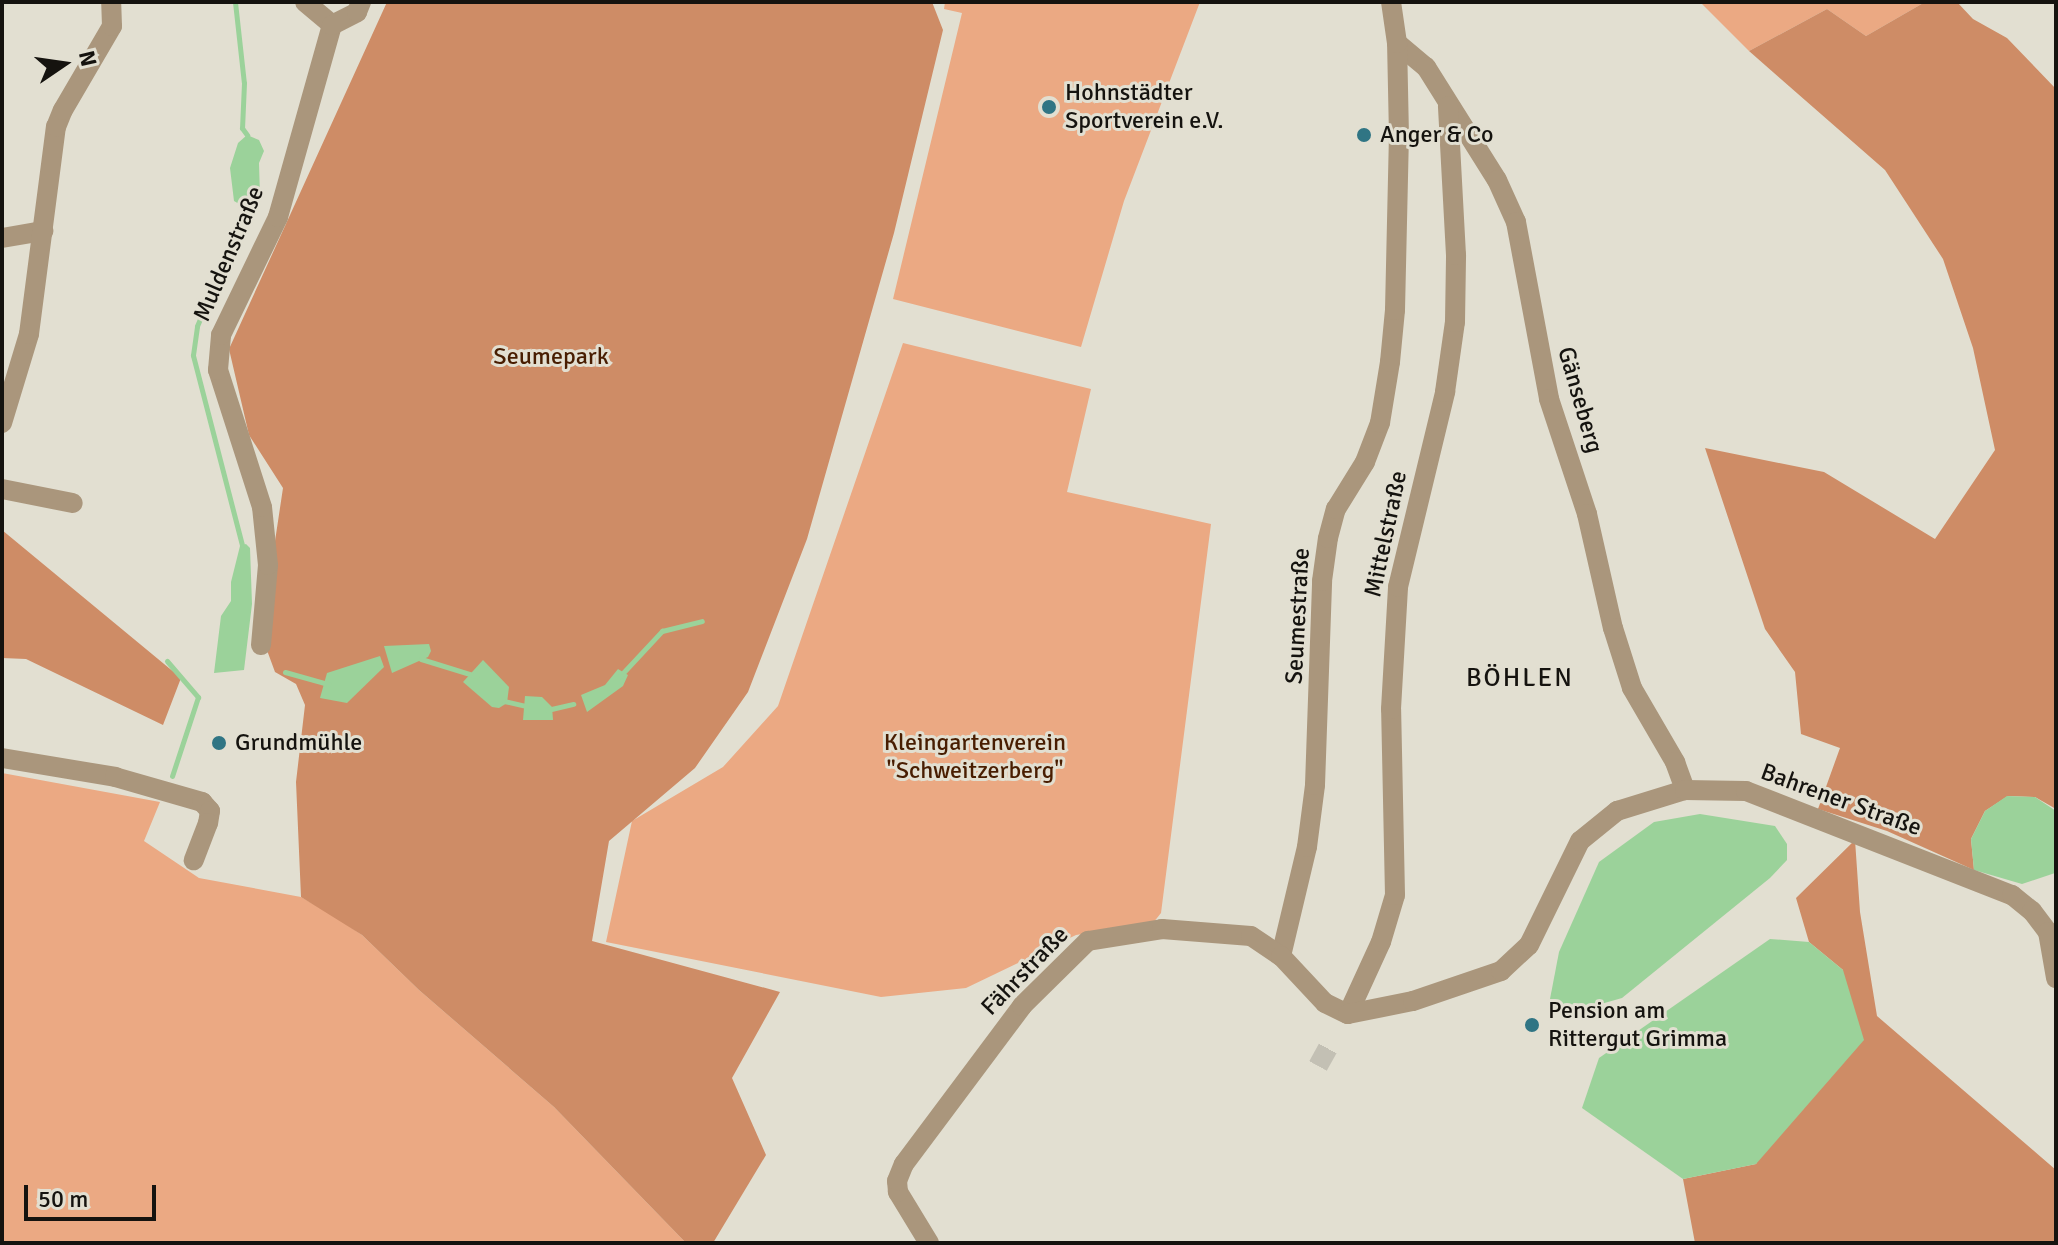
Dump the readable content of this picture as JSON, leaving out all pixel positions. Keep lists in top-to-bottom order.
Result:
{
  "streets": {
    "street": [
      "Muldenstraße",
      "Gänseberg",
      "Mittelstraße",
      "Seumestraße",
      "Bahrener Straße",
      "Fährstraße"
    ]
  },
  "crossings": [
    ["Gänseberg", "Mittelstraße"],
    ["Gänseberg", "Seumestraße"],
    ["Gänseberg", "Bahrener Straße"],
    ["Mittelstraße", "Bahrener Straße"],
    ["Seumestraße", "Fährstraße"]
  ],
  "districts": ["BÖHLEN"],
  "parks": ["Seumepark", "Kleingartenverein \"Schweitzerberg\""],
  "places": [
    "Hohnstädter Sportverein e.V.",
    "Anger & Co",
    "Grundmühle",
    "Pension am Rittergut Grimma"
  ],
  "scale_bar": "50 m",
  "north": "right"
}
